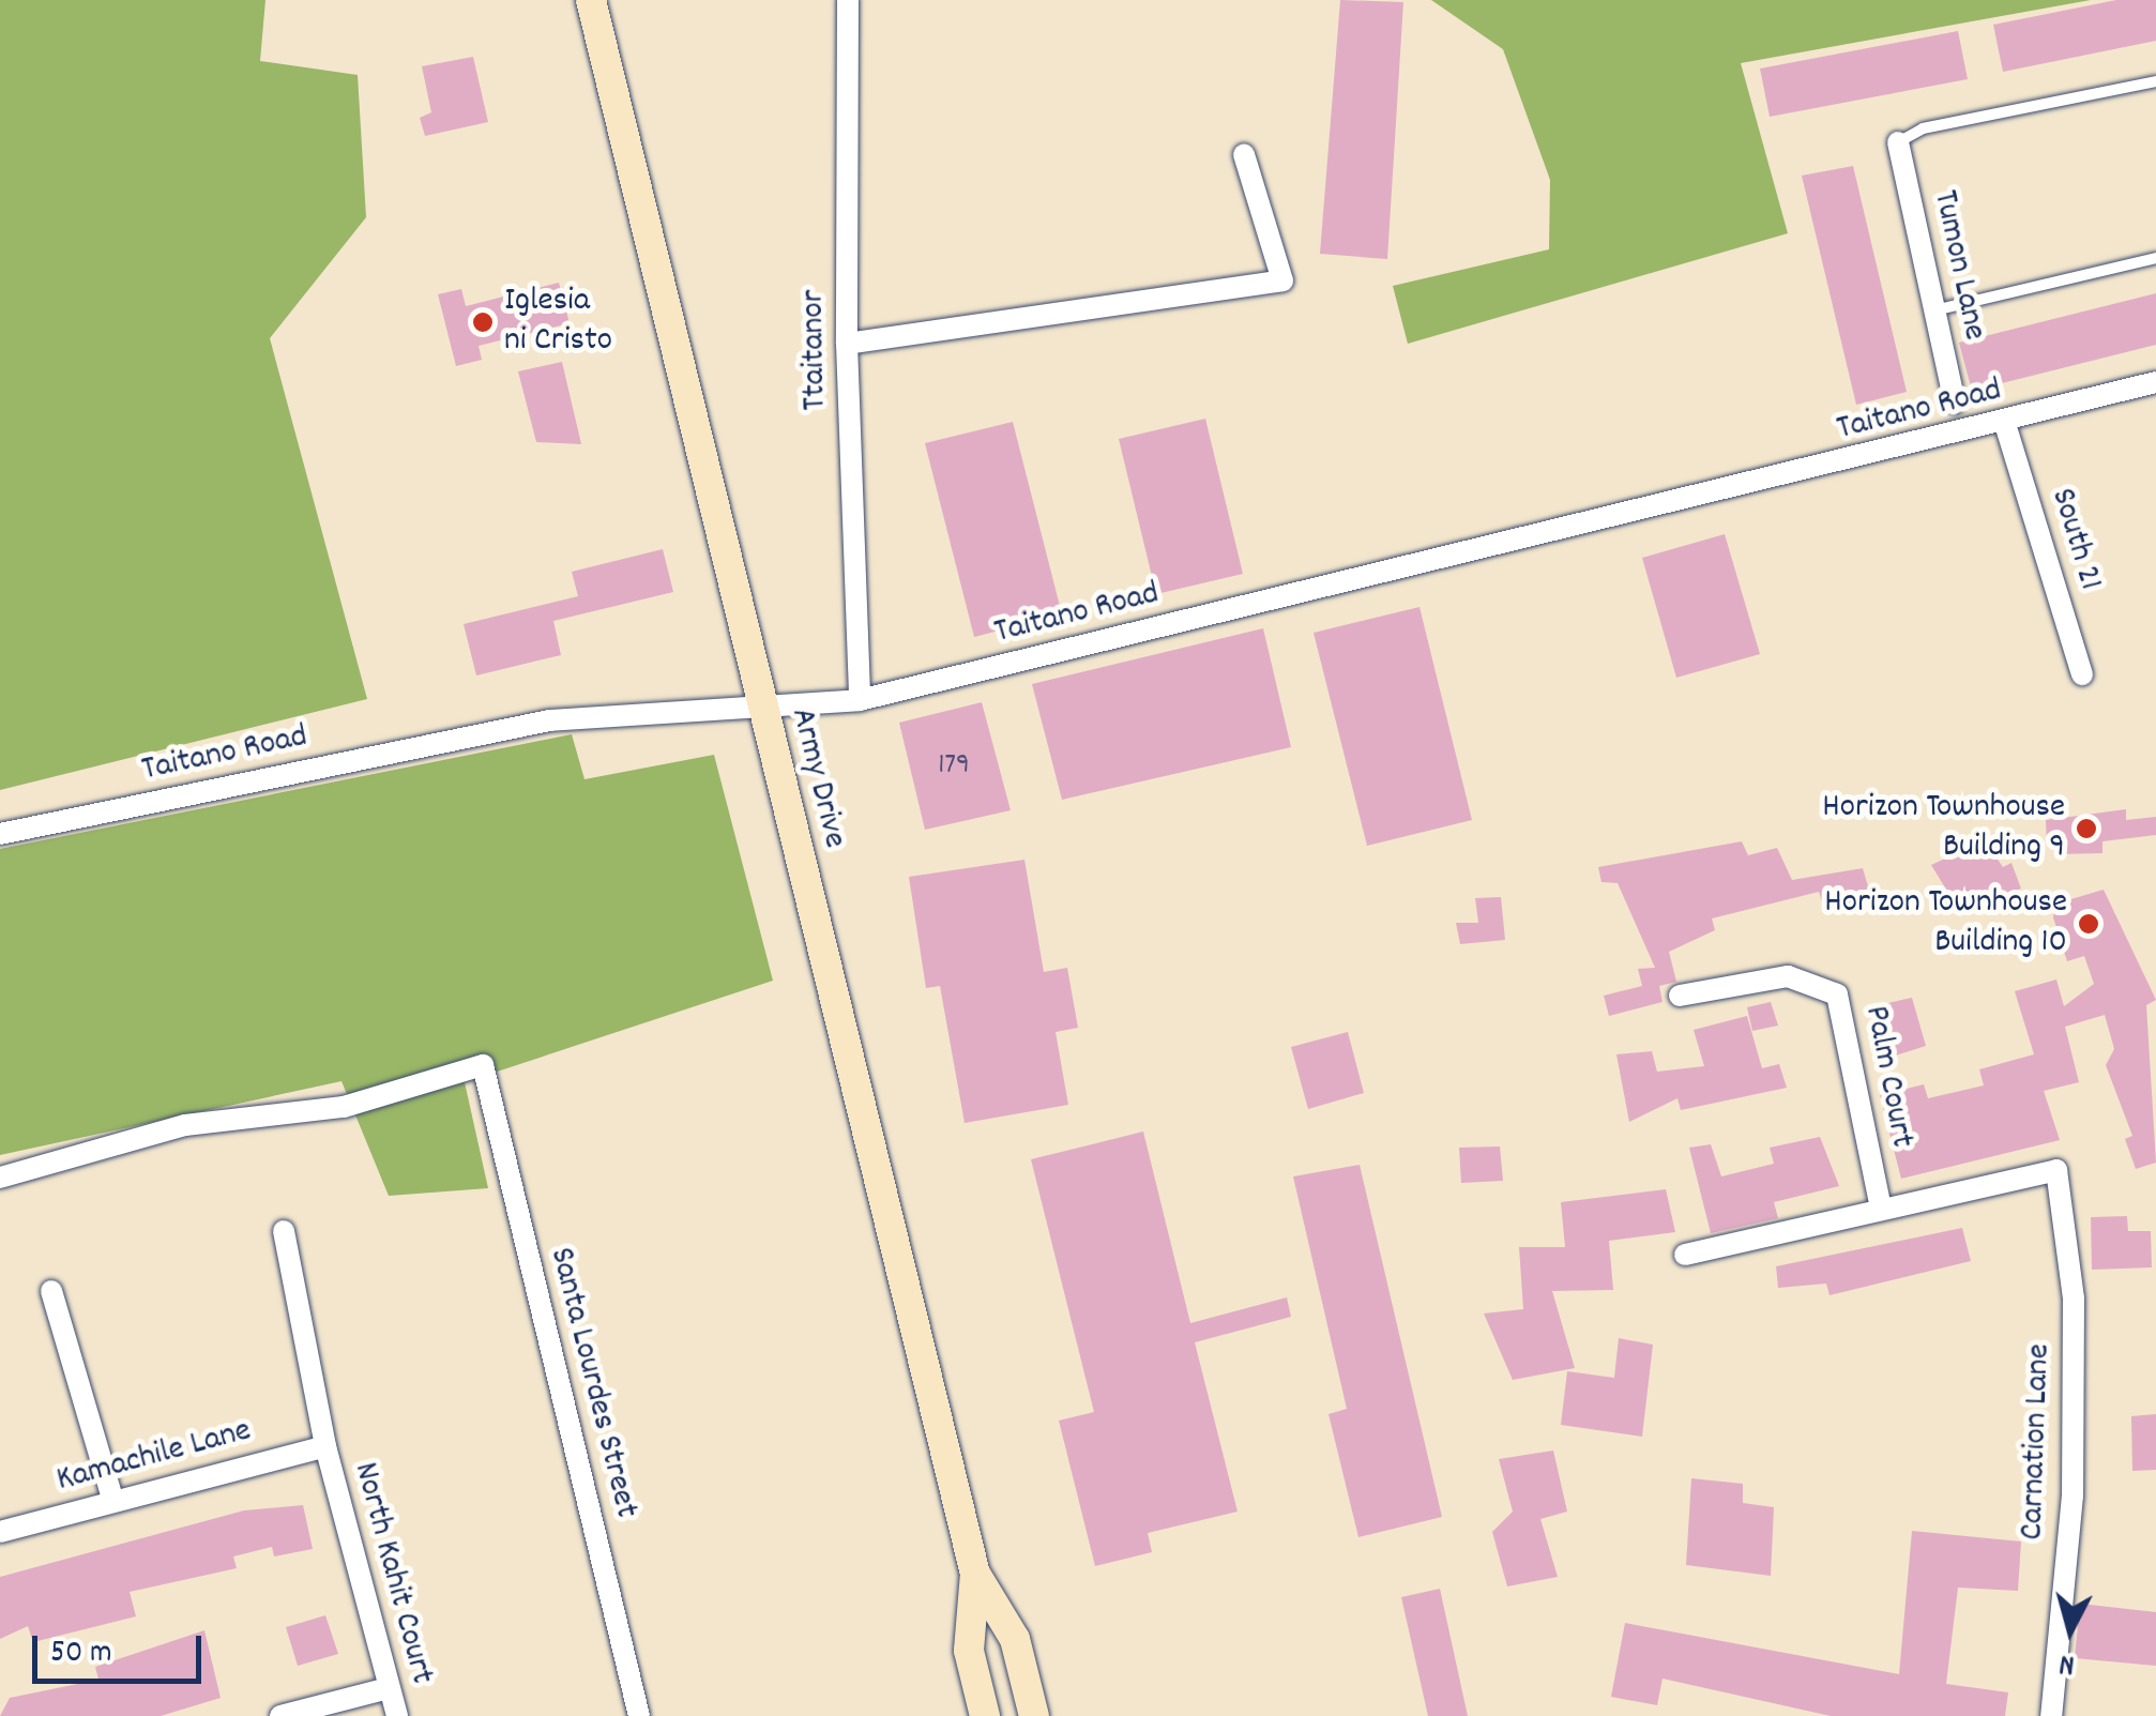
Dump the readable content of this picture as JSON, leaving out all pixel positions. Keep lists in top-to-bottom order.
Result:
{
  "streets": {
    "main road": ["Army Drive"],
    "street": [
      "Tumon Lane",
      "Ttaitanor",
      "Taitano Road",
      "South 21",
      "Palm Court",
      "Santa Lourdes Street",
      "Carnation Lane",
      "Kamachile Lane",
      "North Kahit Court"
    ]
  },
  "crossings": [
    ["Ttaitanor", "Taitano Road"],
    ["Taitano Road", "South 21"],
    ["Taitano Road", "Army Drive"],
    ["Palm Court", "Carnation Lane"],
    ["Kamachile Lane", "North Kahit Court"]
  ],
  "places": ["Iglesia ni Cristo", "Horizon Townhouse Building 9", "Horizon Townhouse Building 10"],
  "house_numbers": ["179"],
  "scale_bar": "50 m",
  "north": "bottom"
}
